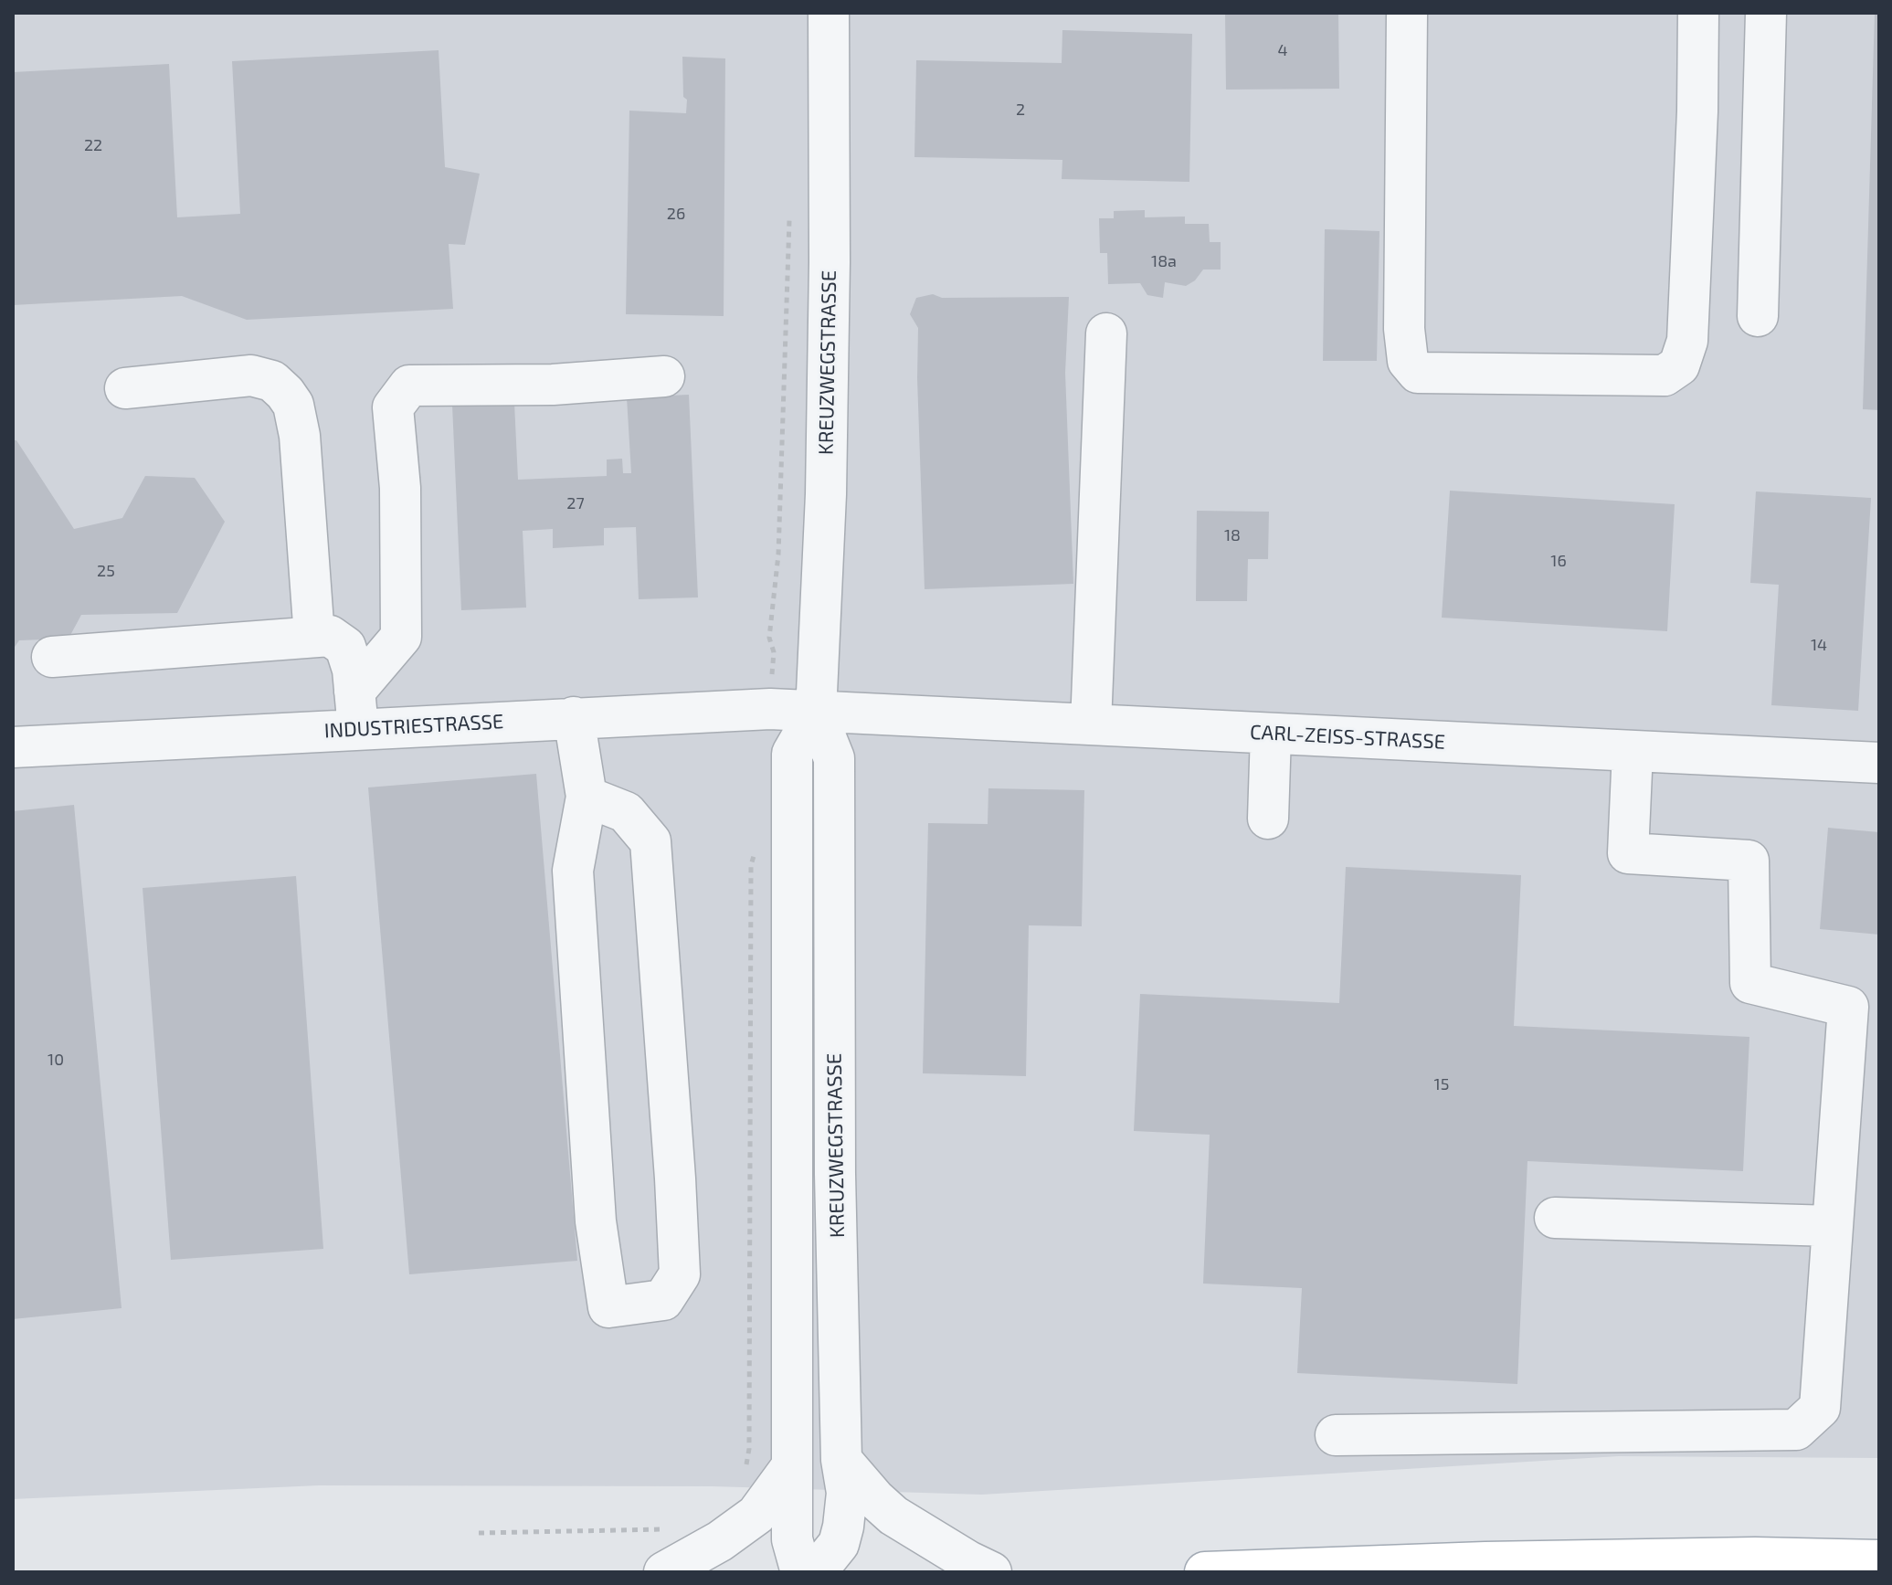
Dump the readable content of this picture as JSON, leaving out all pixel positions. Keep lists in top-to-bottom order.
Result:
{
  "streets": {
    "street": ["KREUZWEGSTRASSE", "INDUSTRIESTRASSE", "CARL-ZEISS-STRASSE"]
  },
  "crossings": [
    ["KREUZWEGSTRASSE", "INDUSTRIESTRASSE"],
    ["KREUZWEGSTRASSE", "CARL-ZEISS-STRASSE"],
    ["INDUSTRIESTRASSE", "CARL-ZEISS-STRASSE"]
  ],
  "house_numbers": [
    "4",
    "2",
    "22",
    "26",
    "18a",
    "27",
    "18",
    "16",
    "25",
    "14",
    "10",
    "15"
  ]
}
